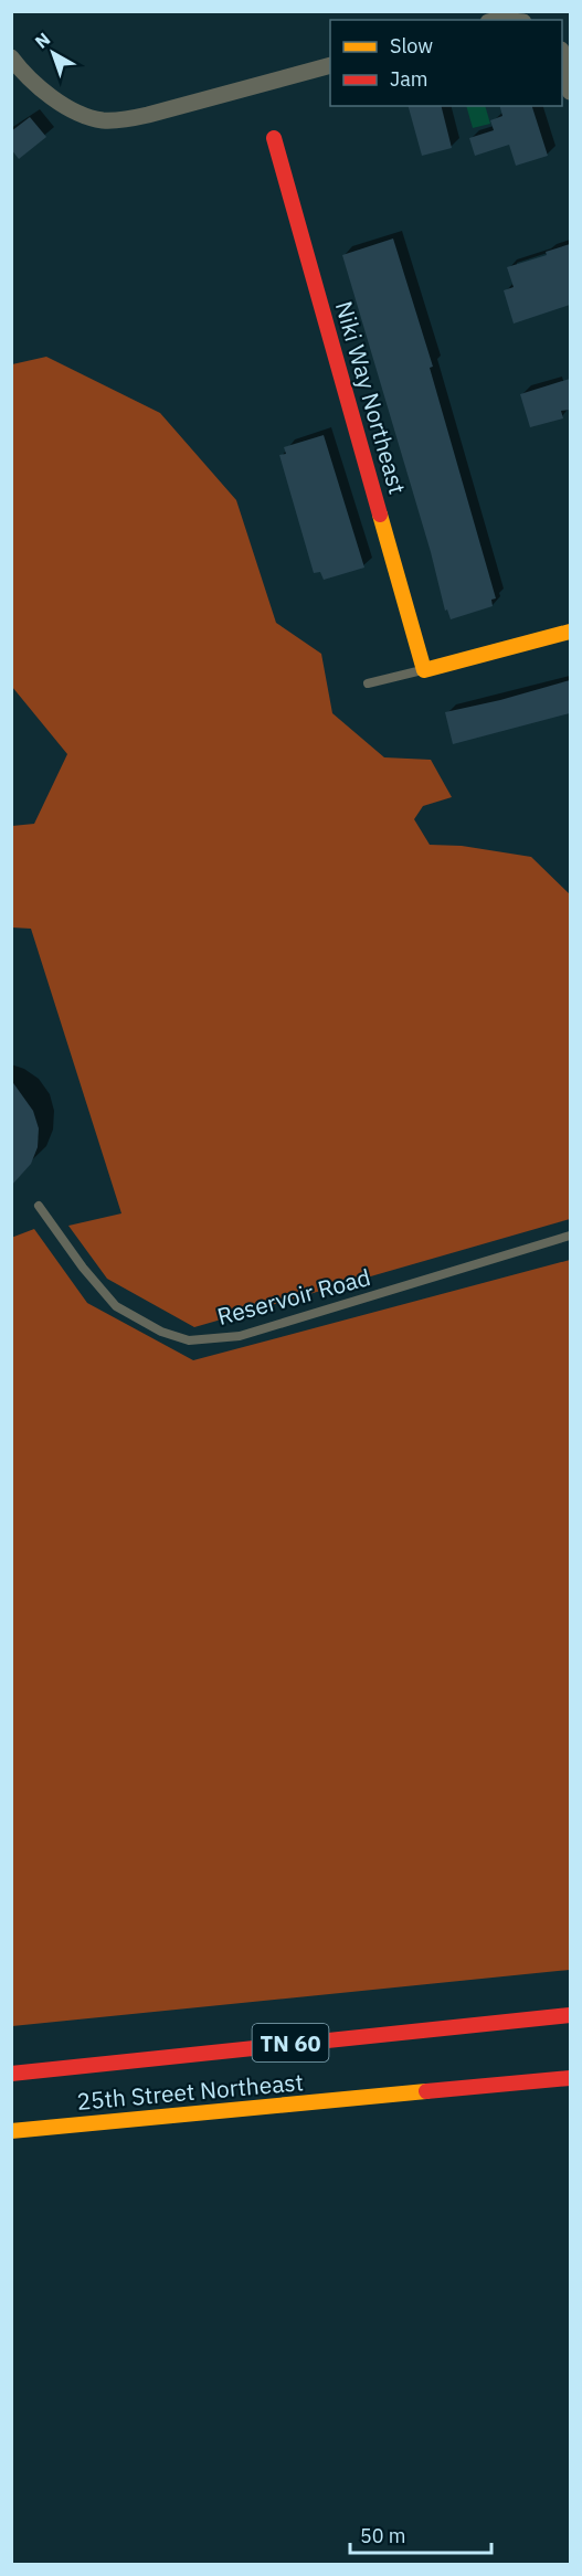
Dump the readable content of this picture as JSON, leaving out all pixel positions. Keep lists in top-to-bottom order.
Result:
{
  "streets": {
    "main road": ["Niki Way Northeast", "TN 60", "25th Street Northeast"],
    "lane": ["Reservoir Road"]
  },
  "legend": ["Slow", "Jam"],
  "scale_bar": "50 m",
  "north": "top left"
}
